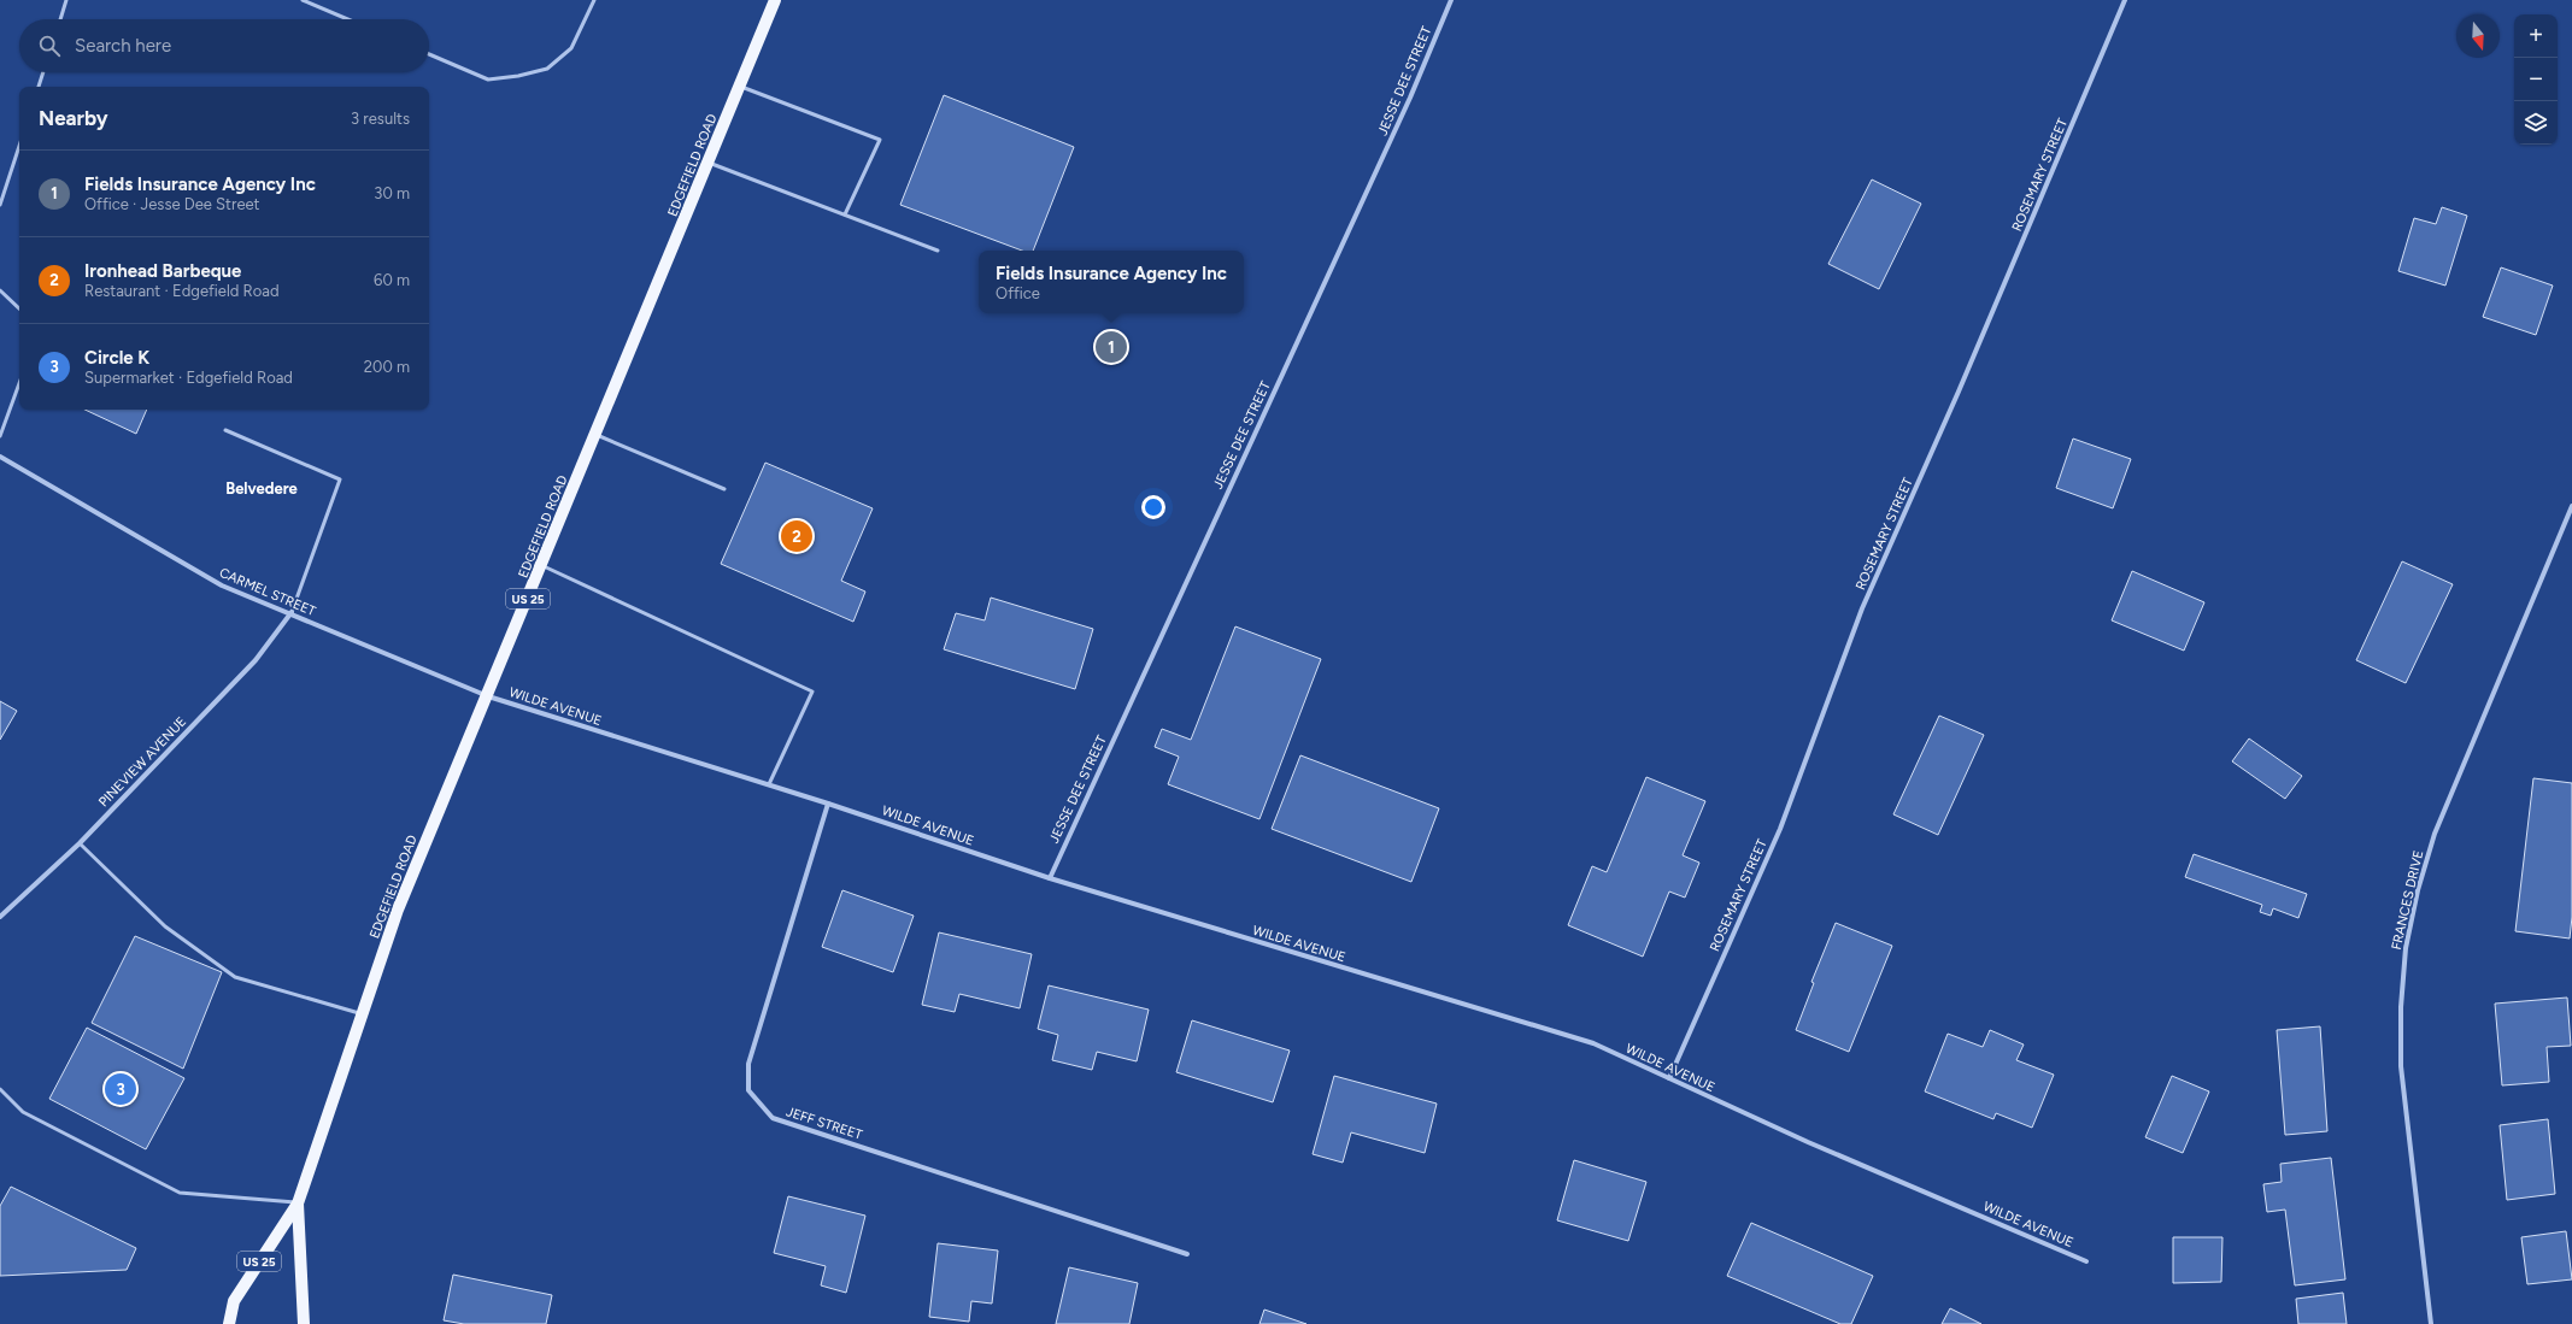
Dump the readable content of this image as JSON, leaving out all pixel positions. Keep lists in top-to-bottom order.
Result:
{
  "streets": {
    "main road": ["EDGEFIELD ROAD", "US 25"],
    "street": [
      "JESSE DEE STREET",
      "ROSEMARY STREET",
      "CARMEL STREET",
      "WILDE AVENUE",
      "PINEVIEW AVENUE",
      "FRANCES DRIVE",
      "JEFF STREET"
    ]
  },
  "crossings": [
    ["JESSE DEE STREET", "WILDE AVENUE"],
    ["EDGEFIELD ROAD", "CARMEL STREET"],
    ["EDGEFIELD ROAD", "WILDE AVENUE"],
    ["ROSEMARY STREET", "WILDE AVENUE"],
    ["CARMEL STREET", "WILDE AVENUE"],
    ["CARMEL STREET", "PINEVIEW AVENUE"],
    ["WILDE AVENUE", "JEFF STREET"]
  ],
  "districts": ["Belvedere"],
  "north": "bottom",
  "page": {
    "map_buttons": ["+", "−"],
    "search": "Search here",
    "heading": ["Nearby", "3 results"],
    "list": [
      {
        "mark": "1",
        "name": "Fields Insurance Agency Inc",
        "note": "Office · Jesse Dee Street",
        "value": "30 m"
      },
      {
        "mark": "2",
        "name": "Ironhead Barbeque",
        "note": "Restaurant · Edgefield Road",
        "value": "60 m"
      },
      {
        "mark": "3",
        "name": "Circle K",
        "note": "Supermarket · Edgefield Road",
        "value": "200 m"
      }
    ],
    "popup": ["Fields Insurance Agency Inc", "Office"],
    "pins": ["1", "2", "3"]
  }
}
